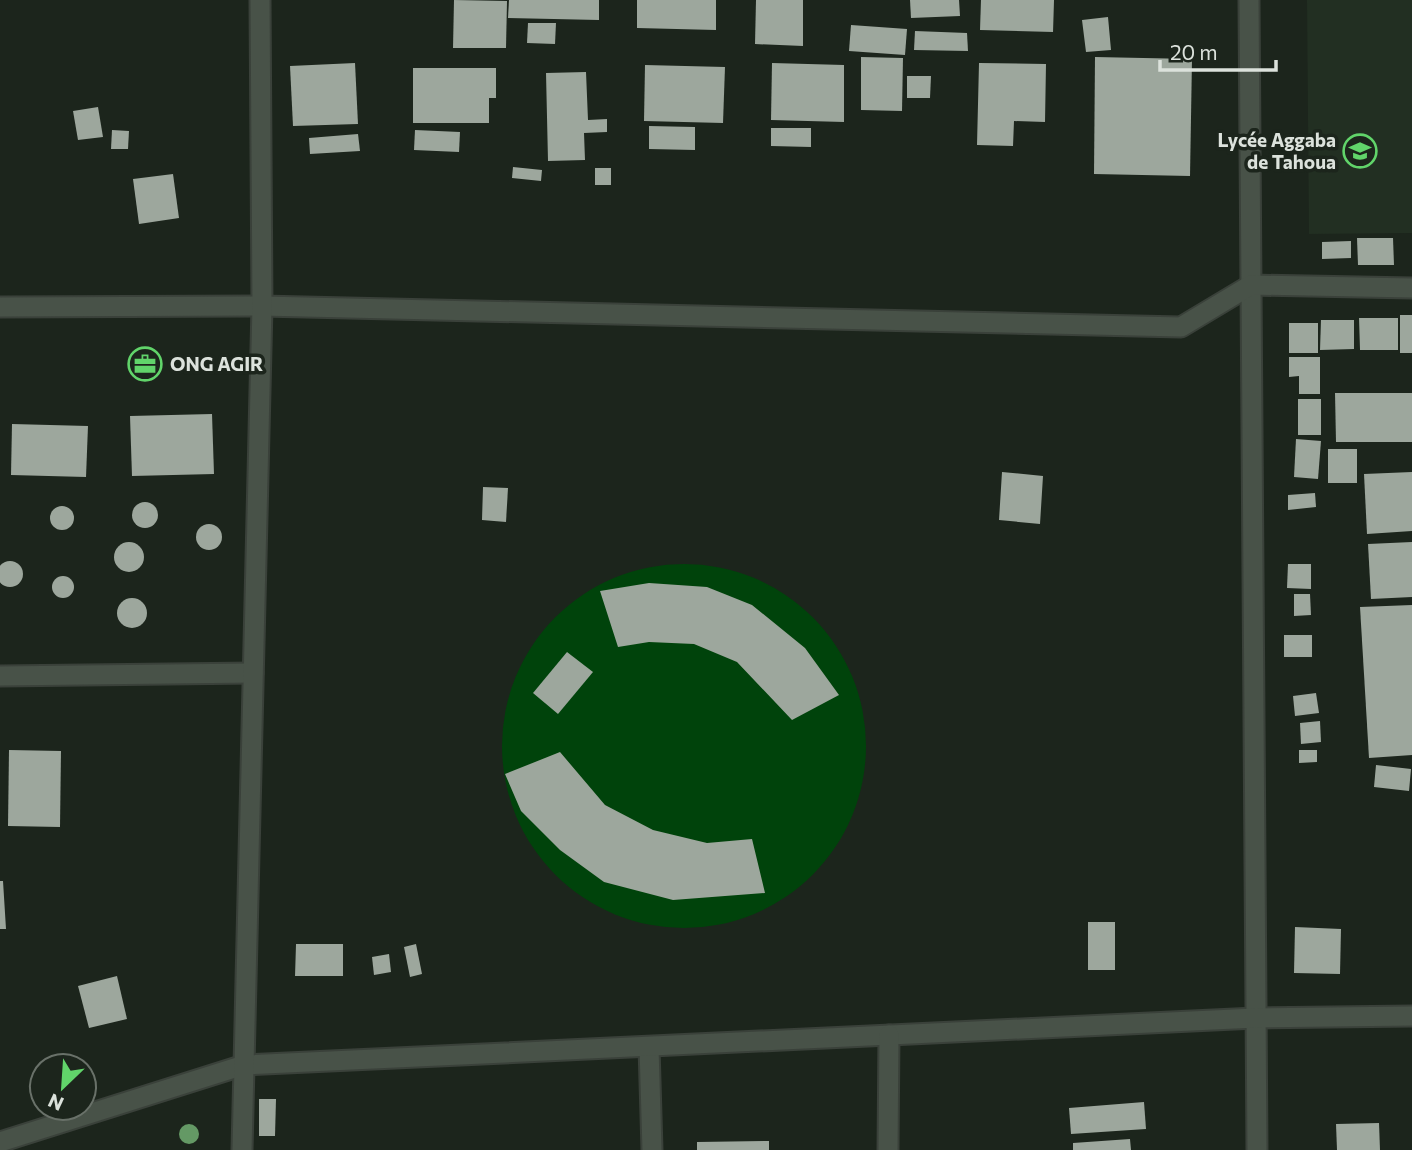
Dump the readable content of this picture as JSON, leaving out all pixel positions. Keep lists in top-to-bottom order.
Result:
{
  "places": {
    "school or university": ["Lycée Aggaba de Tahoua"],
    "office": ["ONG AGIR"]
  },
  "scale_bar": "20 m",
  "north": "bottom left"
}
